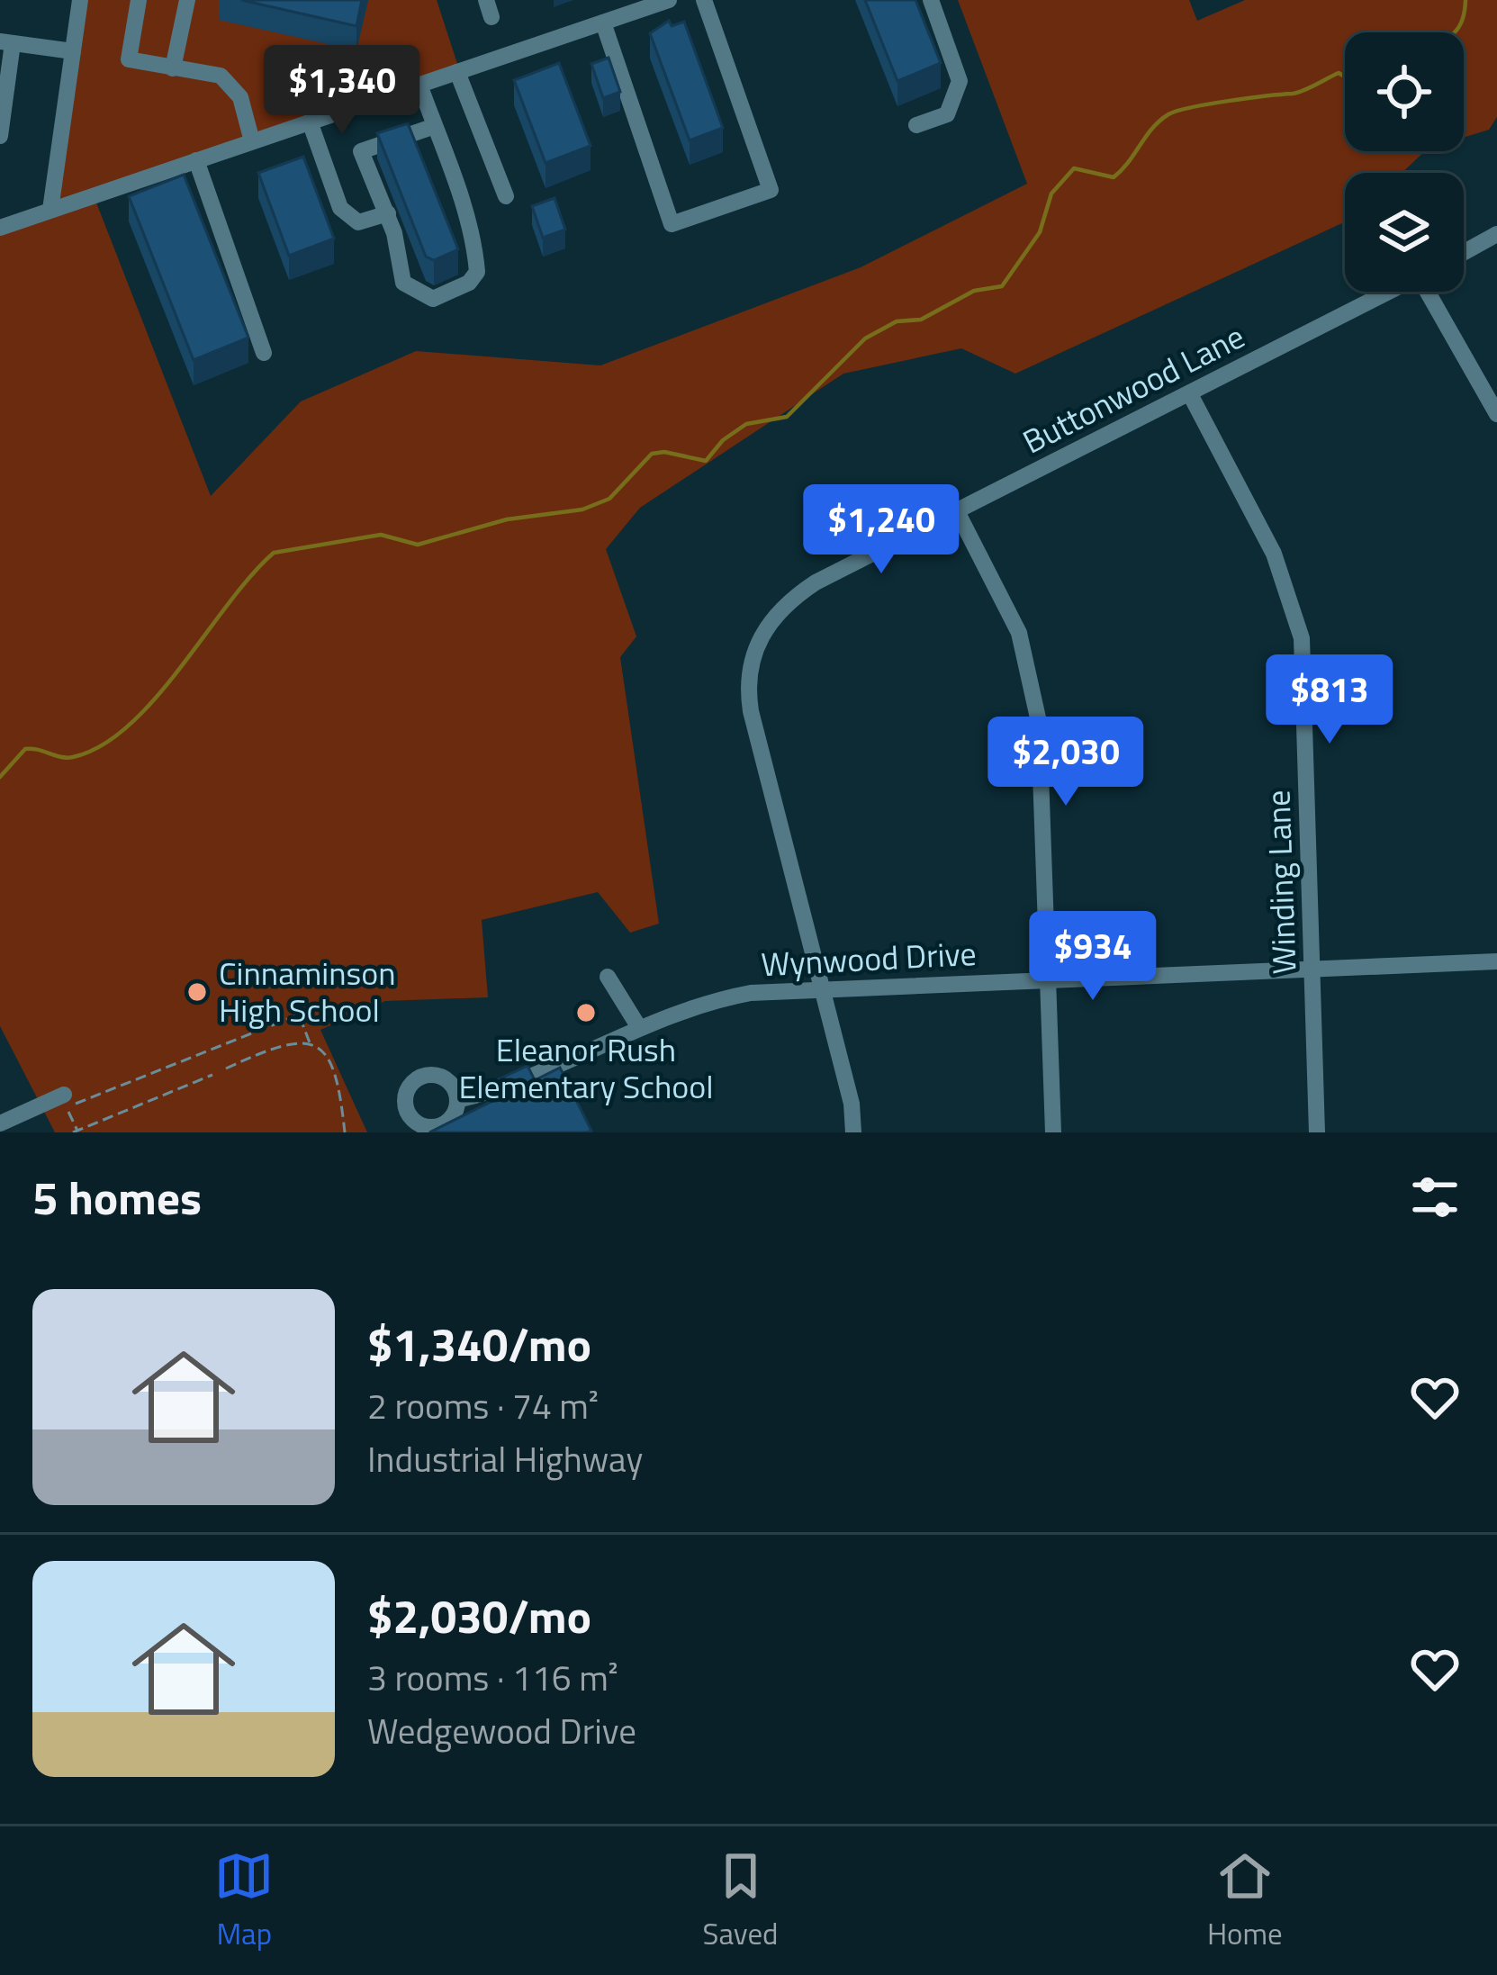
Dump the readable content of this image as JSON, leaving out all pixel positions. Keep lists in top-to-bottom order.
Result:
{
  "streets": {
    "street": ["Buttonwood Lane", "Winding Lane", "Wynwood Drive"]
  },
  "crossings": [
    ["Buttonwood Lane", "Winding Lane"],
    ["Buttonwood Lane", "Wynwood Drive"],
    ["Winding Lane", "Wynwood Drive"]
  ],
  "places": ["Cinnaminson High School", "Eleanor Rush Elementary School"],
  "page": {
    "price": [
      "$1,340",
      "$1,240",
      "$813",
      "$2,030",
      "$934"
    ],
    "heading": "5 homes",
    "list": [
      {
        "name": "$1,340/mo",
        "note": "2 rooms · 74 m² · Industrial Highway"
      },
      {
        "name": "$2,030/mo",
        "note": "3 rooms · 116 m² · Wedgewood Drive"
      }
    ],
    "tabs": ["Map", "Saved", "Home"]
  }
}
